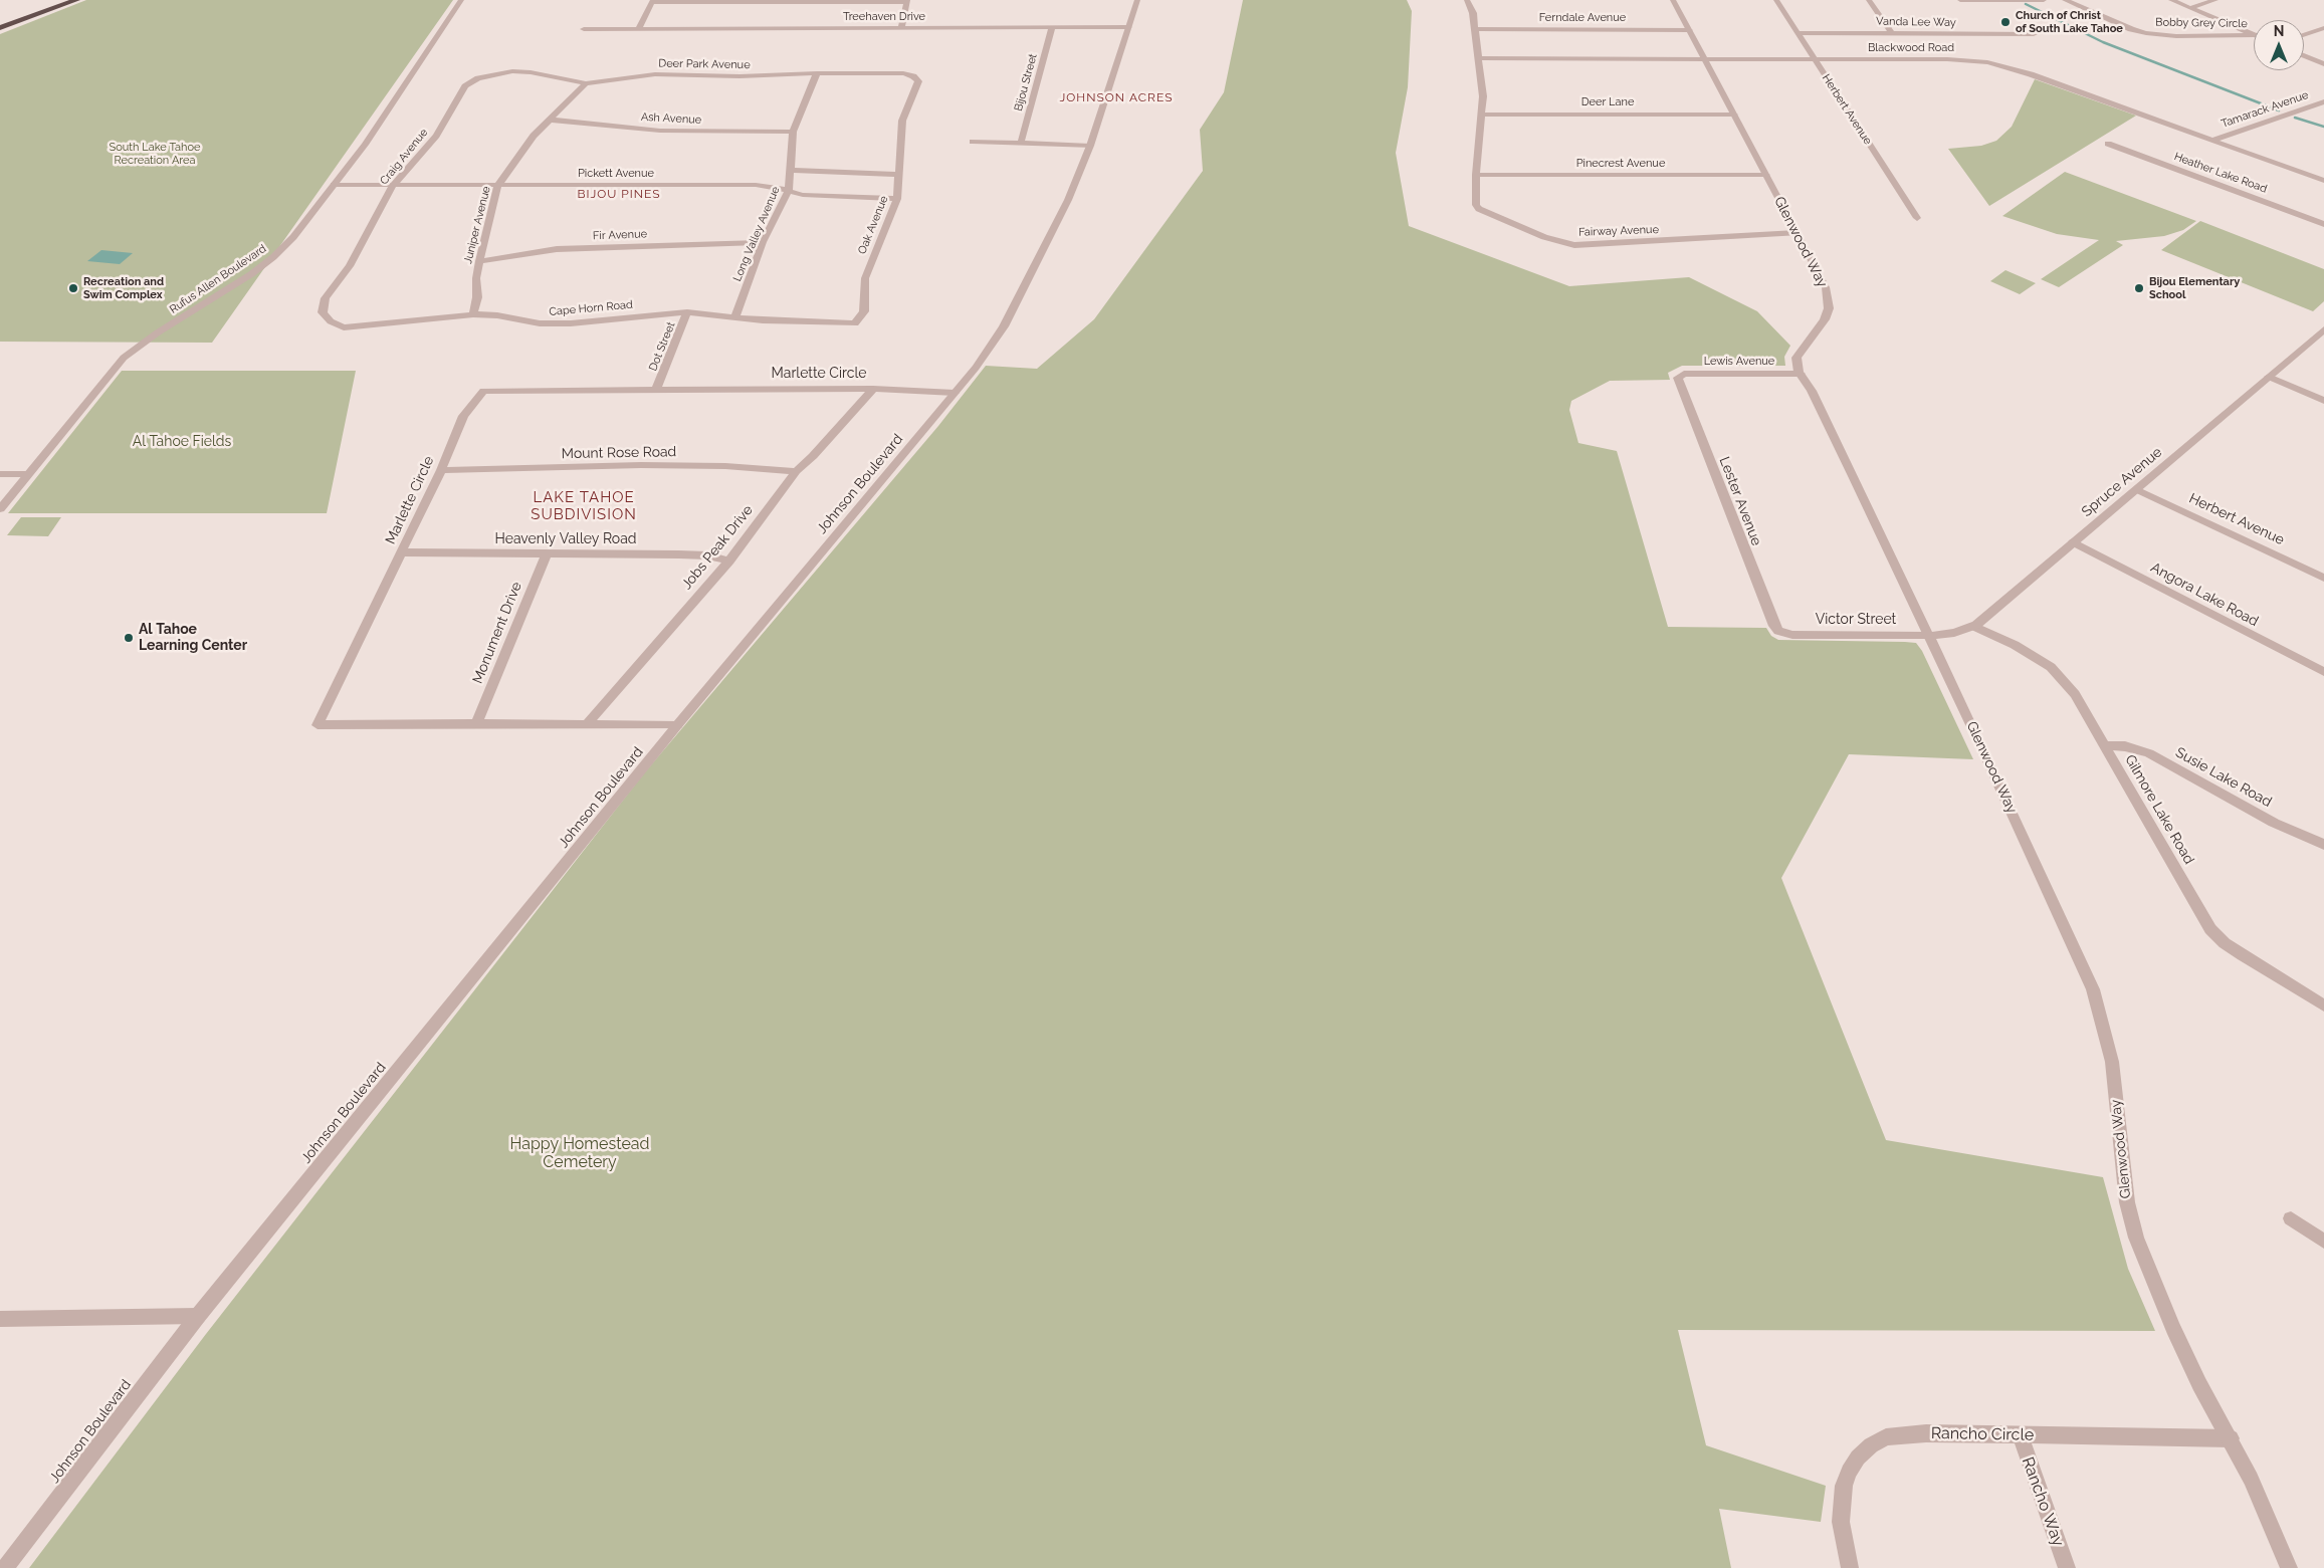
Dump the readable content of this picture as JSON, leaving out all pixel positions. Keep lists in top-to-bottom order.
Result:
{
  "streets": {
    "street": [
      "Treehaven Drive",
      "Ferndale Avenue",
      "Vanda Lee Way",
      "Bobby Grey Circle",
      "Blackwood Road",
      "Deer Park Avenue",
      "Bijou Street",
      "Deer Lane",
      "Herbert Avenue",
      "Tamarack Avenue",
      "Ash Avenue",
      "Craig Avenue",
      "Pinecrest Avenue",
      "Heather Lake Road",
      "Pickett Avenue",
      "Juniper Avenue",
      "Oak Avenue",
      "Fairway Avenue",
      "Long Valley Avenue",
      "Fir Avenue",
      "Glenwood Way",
      "Rufus Allen Boulevard",
      "Cape Horn Road",
      "Dot Street",
      "Lewis Avenue",
      "Marlette Circle",
      "Mount Rose Road",
      "Spruce Avenue",
      "Johnson Boulevard",
      "Lester Avenue",
      "Heavenly Valley Road",
      "Jobs Peak Drive",
      "Angora Lake Road",
      "Victor Street",
      "Monument Drive",
      "Susie Lake Road",
      "Gilmore Lake Road",
      "Rancho Circle",
      "Rancho Way"
    ]
  },
  "crossings": [
    ["Treehaven Drive", "Bijou Street"],
    ["Treehaven Drive", "Johnson Boulevard"],
    ["Ferndale Avenue", "Fairway Avenue"],
    ["Ferndale Avenue", "Glenwood Way"],
    ["Vanda Lee Way", "Herbert Avenue"],
    ["Blackwood Road", "Herbert Avenue"],
    ["Blackwood Road", "Tamarack Avenue"],
    ["Blackwood Road", "Fairway Avenue"],
    ["Blackwood Road", "Glenwood Way"],
    ["Deer Park Avenue", "Craig Avenue"],
    ["Deer Park Avenue", "Juniper Avenue"],
    ["Deer Park Avenue", "Oak Avenue"],
    ["Deer Park Avenue", "Long Valley Avenue"],
    ["Deer Lane", "Fairway Avenue"],
    ["Deer Lane", "Glenwood Way"],
    ["Herbert Avenue", "Spruce Avenue"],
    ["Ash Avenue", "Juniper Avenue"],
    ["Ash Avenue", "Long Valley Avenue"],
    ["Craig Avenue", "Pickett Avenue"],
    ["Craig Avenue", "Cape Horn Road"],
    ["Pinecrest Avenue", "Fairway Avenue"],
    ["Pinecrest Avenue", "Glenwood Way"],
    ["Pickett Avenue", "Juniper Avenue"],
    ["Pickett Avenue", "Oak Avenue"],
    ["Pickett Avenue", "Long Valley Avenue"],
    ["Pickett Avenue", "Rufus Allen Boulevard"],
    ["Juniper Avenue", "Fir Avenue"],
    ["Juniper Avenue", "Cape Horn Road"],
    ["Oak Avenue", "Cape Horn Road"],
    ["Fairway Avenue", "Glenwood Way"],
    ["Long Valley Avenue", "Fir Avenue"],
    ["Long Valley Avenue", "Cape Horn Road"],
    ["Glenwood Way", "Lewis Avenue"],
    ["Glenwood Way", "Spruce Avenue"],
    ["Glenwood Way", "Victor Street"],
    ["Glenwood Way", "Rancho Circle"],
    ["Cape Horn Road", "Dot Street"],
    ["Dot Street", "Marlette Circle"],
    ["Lewis Avenue", "Lester Avenue"],
    ["Marlette Circle", "Mount Rose Road"],
    ["Marlette Circle", "Johnson Boulevard"],
    ["Marlette Circle", "Heavenly Valley Road"],
    ["Marlette Circle", "Jobs Peak Drive"],
    ["Marlette Circle", "Monument Drive"],
    ["Mount Rose Road", "Jobs Peak Drive"],
    ["Spruce Avenue", "Angora Lake Road"],
    ["Spruce Avenue", "Victor Street"],
    ["Spruce Avenue", "Gilmore Lake Road"],
    ["Lester Avenue", "Victor Street"],
    ["Heavenly Valley Road", "Jobs Peak Drive"],
    ["Heavenly Valley Road", "Monument Drive"],
    ["Susie Lake Road", "Gilmore Lake Road"],
    ["Rancho Circle", "Rancho Way"]
  ],
  "districts": ["JOHNSON ACRES", "BIJOU PINES", "LAKE TAHOE SUBDIVISION"],
  "parks": ["South Lake Tahoe Recreation Area", "Al Tahoe Fields", "Happy Homestead Cemetery"],
  "places": [
    "Church of Christ of South Lake Tahoe",
    "Recreation and Swim Complex",
    "Bijou Elementary School",
    "Al Tahoe Learning Center"
  ],
  "north": "top"
}
